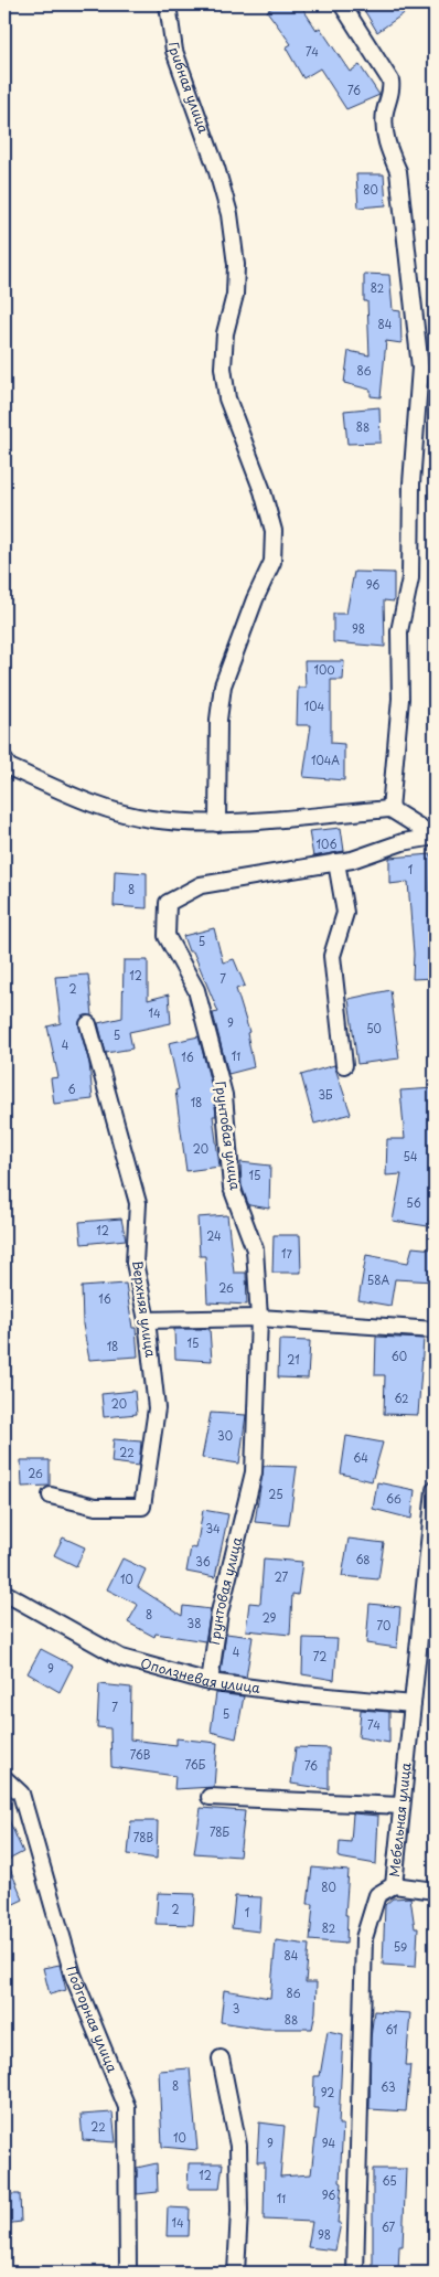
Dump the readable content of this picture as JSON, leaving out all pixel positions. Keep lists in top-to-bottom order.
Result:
{
  "streets": {
    "street": [
      "Грибная улица",
      "Грунтовая улица",
      "Верхняя улица",
      "Оползневая улица",
      "Мебельная улица",
      "Подгорная улица"
    ]
  },
  "crossings": [
    ["Грунтовая улица", "Оползневая улица"],
    ["Оползневая улица", "Мебельная улица"]
  ],
  "house_numbers": [
    "74",
    "76",
    "80",
    "82",
    "84",
    "86",
    "88",
    "96",
    "98",
    "100",
    "104",
    "104А",
    "106",
    "1",
    "8",
    "5",
    "12",
    "7",
    "2",
    "14",
    "9",
    "50",
    "5",
    "4",
    "11",
    "16",
    "6",
    "3Б",
    "18",
    "20",
    "54",
    "15",
    "56",
    "12",
    "24",
    "17",
    "58А",
    "26",
    "16",
    "15",
    "18",
    "60",
    "21",
    "62",
    "20",
    "30",
    "22",
    "64",
    "26",
    "25",
    "66",
    "34",
    "68",
    "36",
    "27",
    "10",
    "8",
    "29",
    "38",
    "70",
    "4",
    "72",
    "9",
    "7",
    "5",
    "74",
    "76В",
    "76Б",
    "76",
    "78Б",
    "78В",
    "80",
    "2",
    "1",
    "82",
    "59",
    "84",
    "86",
    "3",
    "88",
    "61",
    "8",
    "63",
    "92",
    "22",
    "10",
    "9",
    "94",
    "12",
    "65",
    "96",
    "11",
    "14",
    "67",
    "98"
  ]
}
